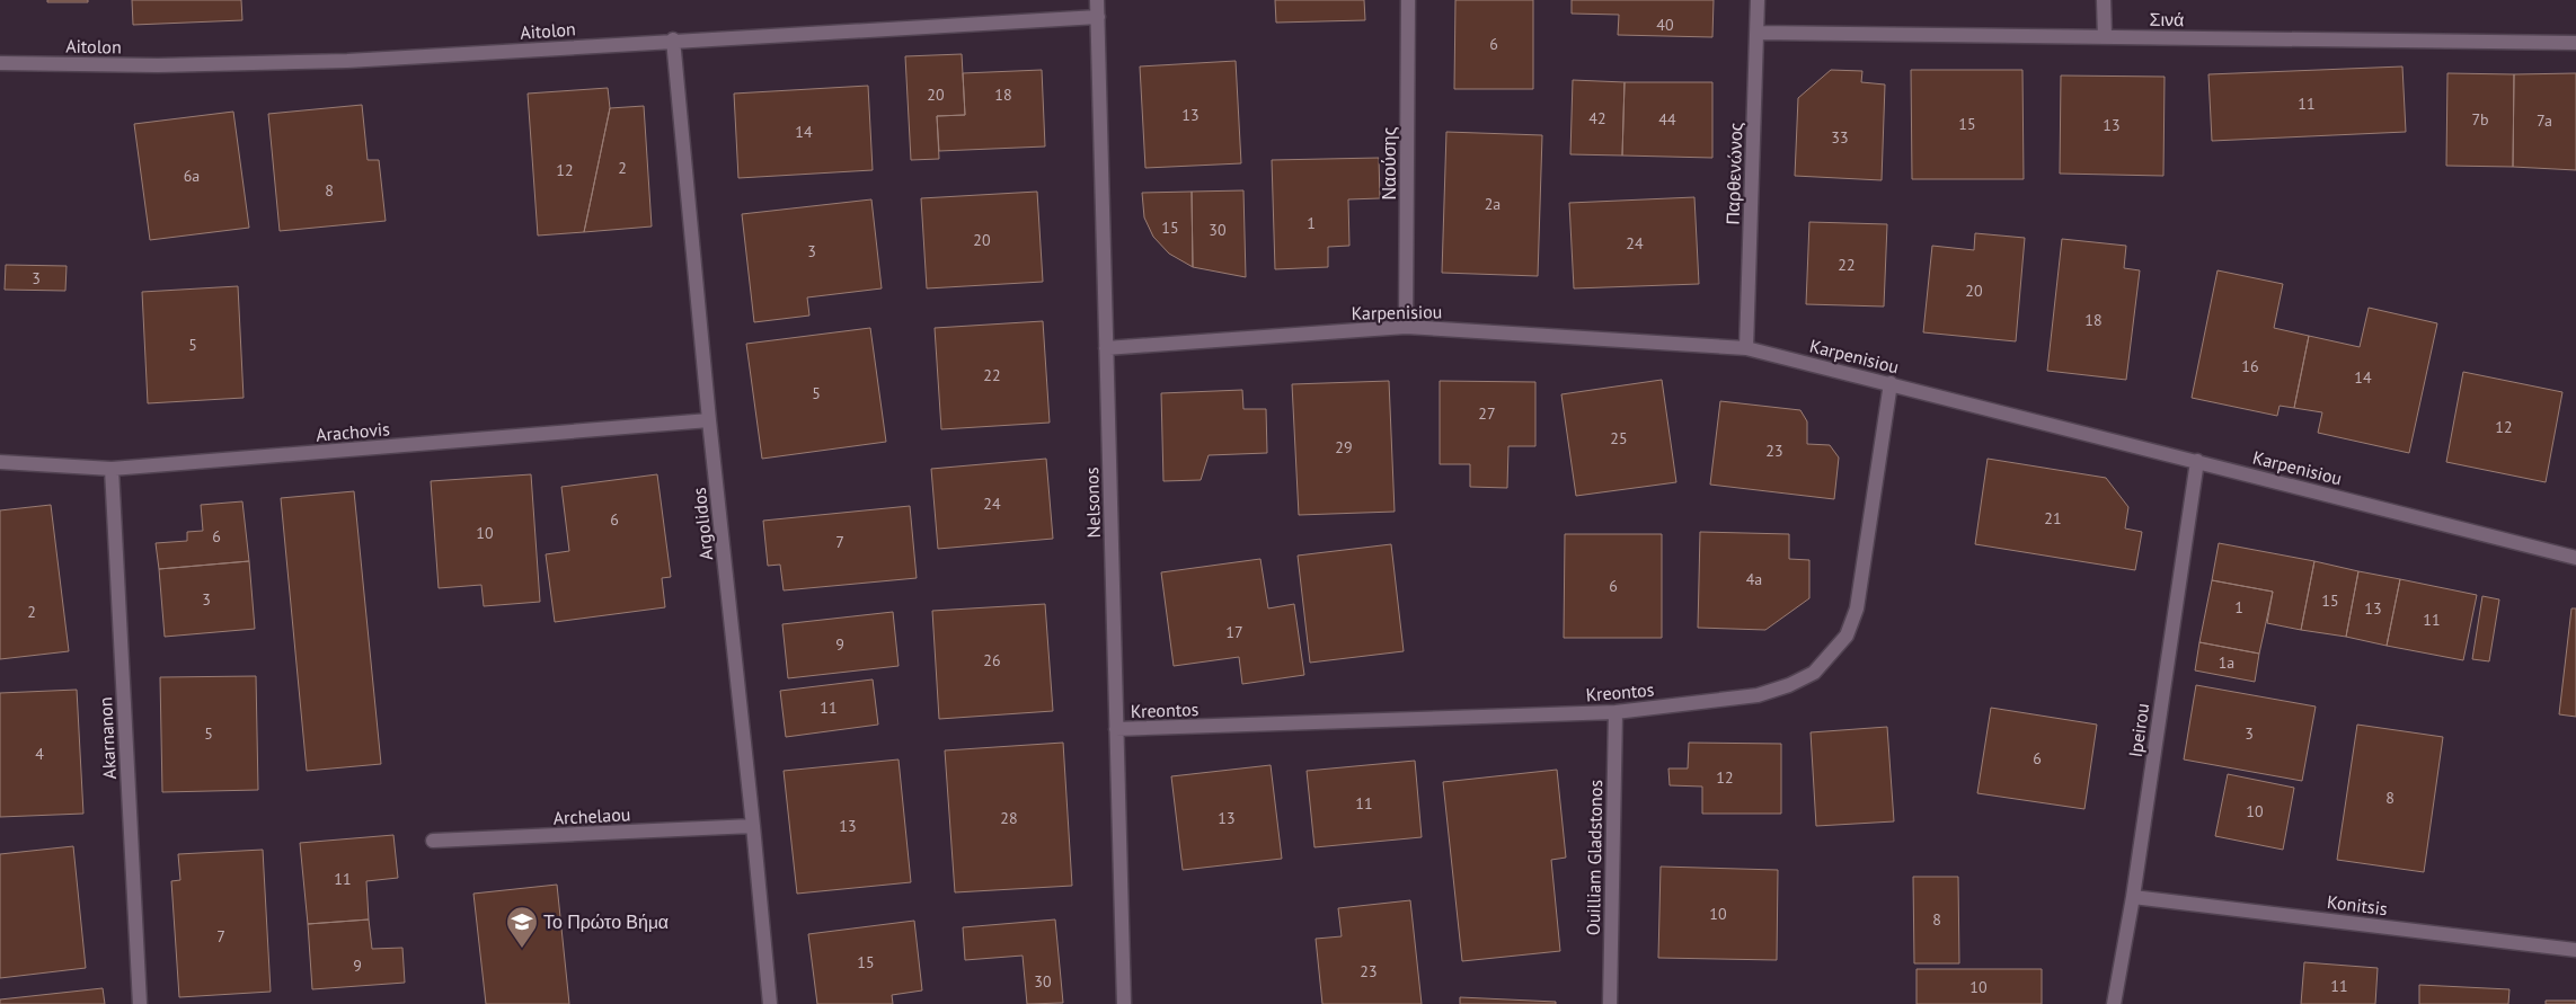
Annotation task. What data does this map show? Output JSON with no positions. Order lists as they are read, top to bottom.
{
  "streets": {
    "street": [
      "Σινά",
      "Aitolon",
      "Ναούσης",
      "Παρθενώνος",
      "Karpenisiou",
      "Arachovis",
      "Nelsonos",
      "Argolidos",
      "Kreontos",
      "Ipeirou",
      "Akarnanon",
      "Archelaou",
      "Ouilliam Gladstonos",
      "Konitsis"
    ]
  },
  "crossings": [
    ["Σινά", "Παρθενώνος"],
    ["Aitolon", "Nelsonos"],
    ["Aitolon", "Argolidos"],
    ["Ναούσης", "Karpenisiou"],
    ["Παρθενώνος", "Karpenisiou"],
    ["Karpenisiou", "Nelsonos"],
    ["Karpenisiou", "Kreontos"],
    ["Karpenisiou", "Ipeirou"],
    ["Arachovis", "Argolidos"],
    ["Arachovis", "Akarnanon"],
    ["Nelsonos", "Kreontos"],
    ["Argolidos", "Archelaou"],
    ["Kreontos", "Ouilliam Gladstonos"],
    ["Ipeirou", "Konitsis"]
  ],
  "places": {
    "school or university": ["Το Πρώτο Βήμα"]
  },
  "house_numbers": [
    "40",
    "6",
    "20",
    "18",
    "11",
    "13",
    "42",
    "44",
    "7b",
    "7a",
    "15",
    "13",
    "14",
    "33",
    "2",
    "12",
    "6a",
    "8",
    "2a",
    "1",
    "15",
    "30",
    "20",
    "24",
    "3",
    "22",
    "3",
    "20",
    "18",
    "5",
    "16",
    "22",
    "14",
    "5",
    "27",
    "12",
    "25",
    "29",
    "23",
    "24",
    "21",
    "6",
    "10",
    "6",
    "7",
    "4a",
    "6",
    "3",
    "15",
    "1",
    "13",
    "2",
    "11",
    "17",
    "9",
    "26",
    "1a",
    "11",
    "5",
    "3",
    "4",
    "6",
    "12",
    "8",
    "11",
    "10",
    "28",
    "13",
    "13",
    "11",
    "10",
    "8",
    "7",
    "15",
    "9",
    "23",
    "30",
    "11",
    "10"
  ]
}
